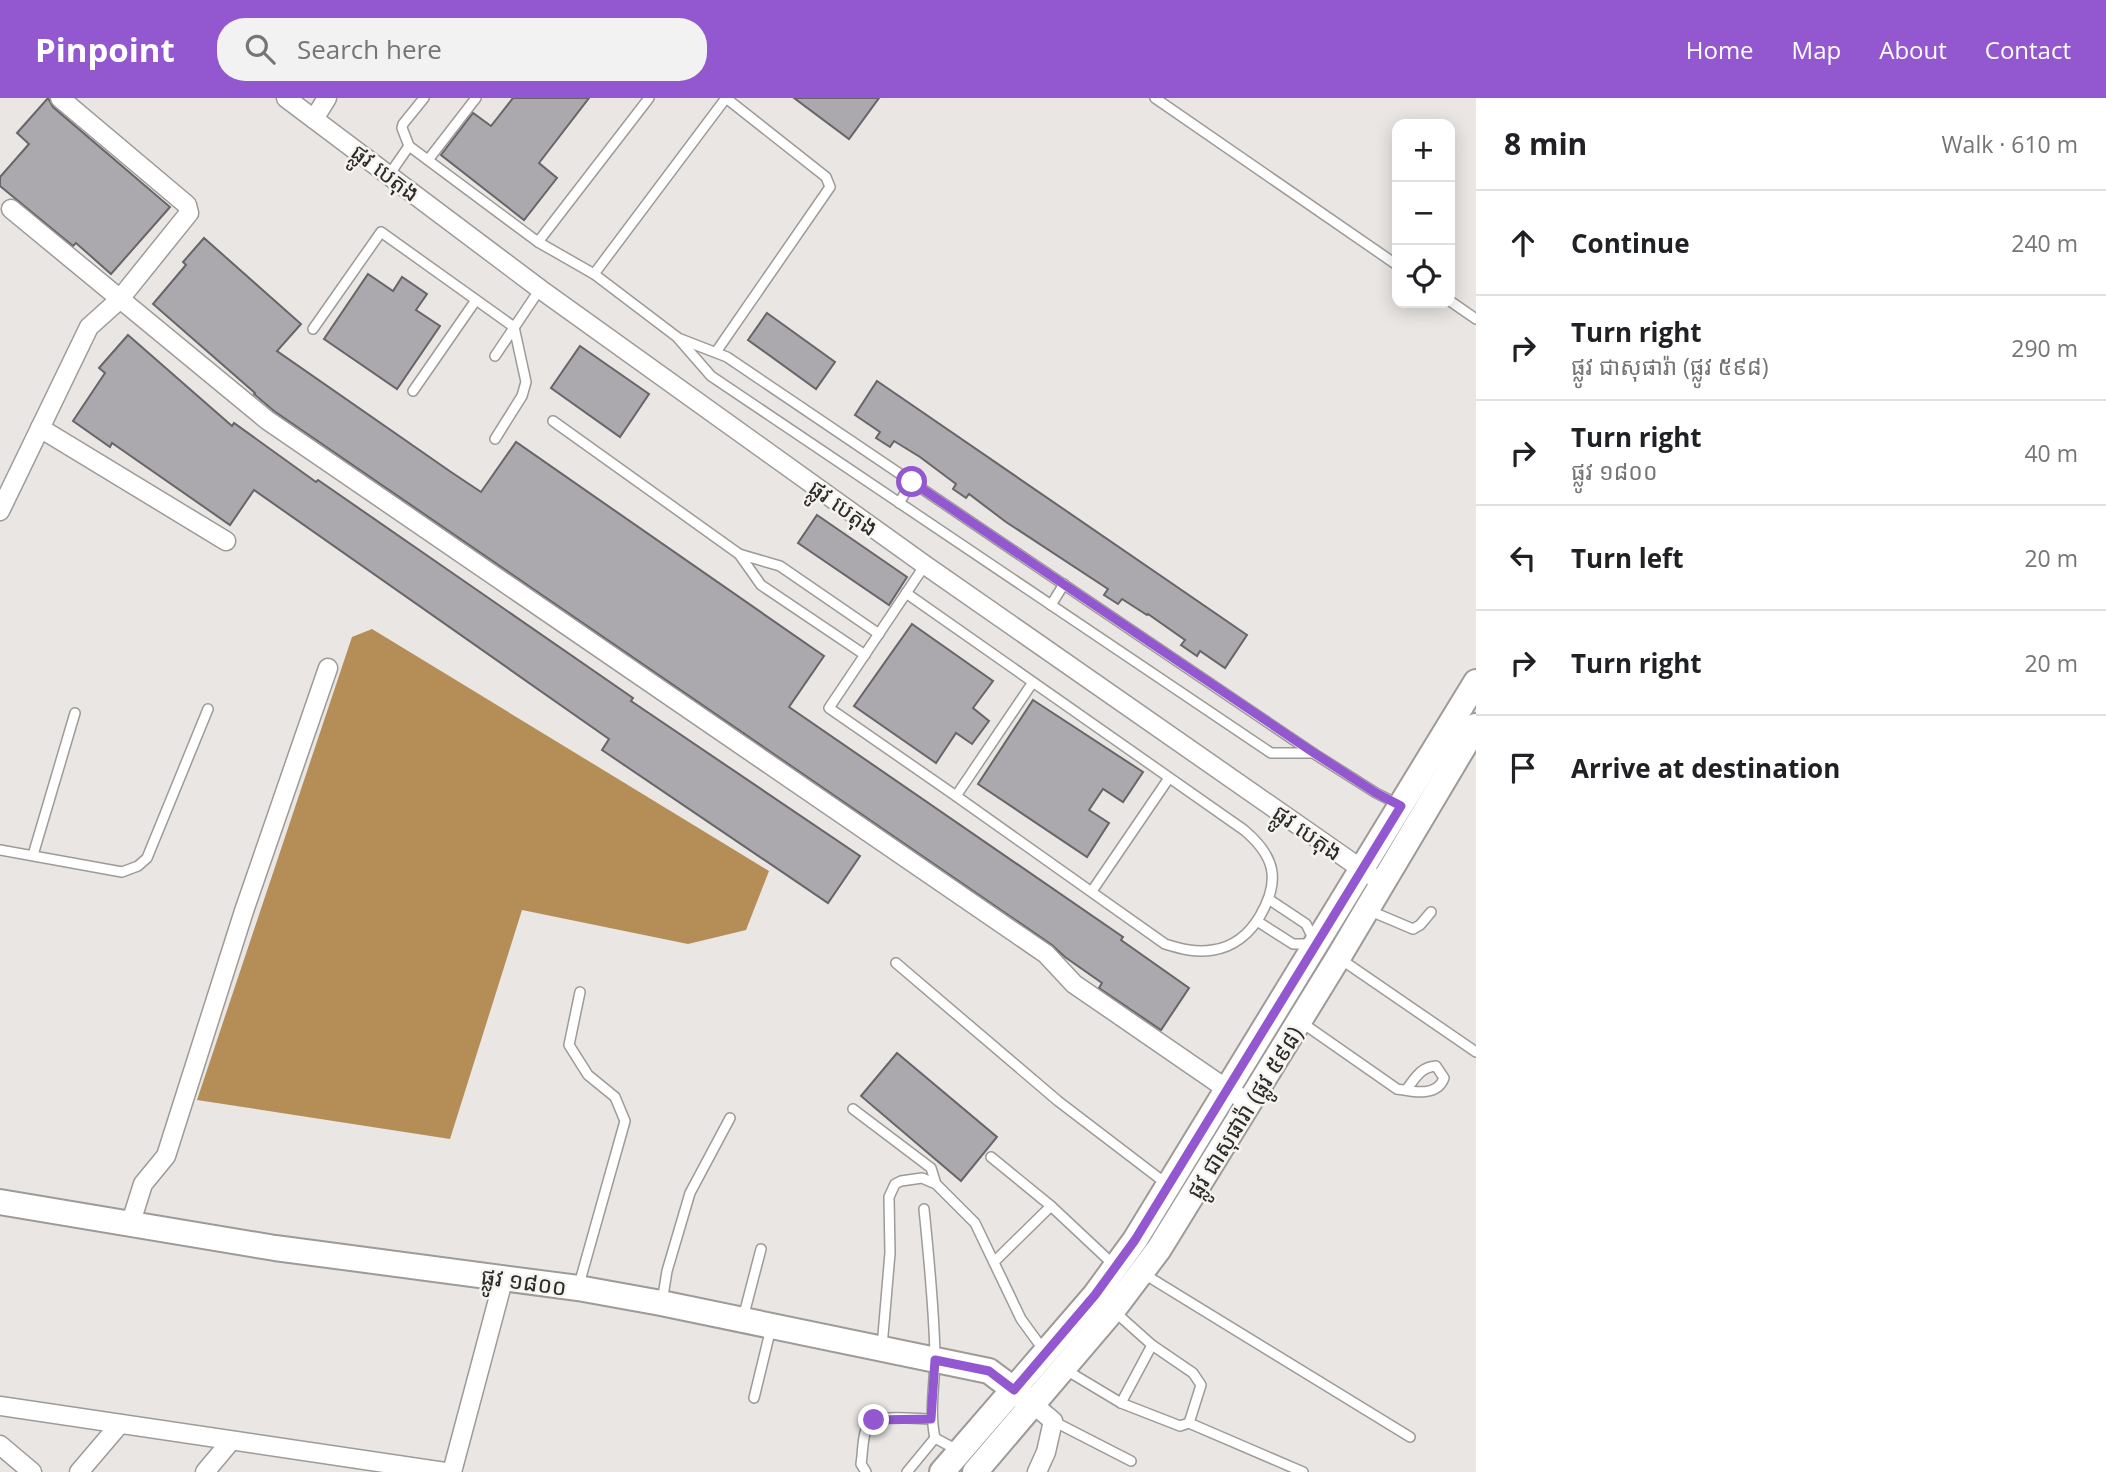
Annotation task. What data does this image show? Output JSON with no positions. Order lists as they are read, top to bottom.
{
  "streets": {
    "main road": ["ផ្លូវ ជាសុផារ៉ា (ផ្លូវ ៥៩៨)", "ផ្លូវ ១៨០០"],
    "street": ["ផ្លូវ បេតុង"]
  },
  "crossings": [
    ["ផ្លូវ បេតុង", "ផ្លូវ ជាសុផារ៉ា (ផ្លូវ ៥៩៨)"],
    ["ផ្លូវ ជាសុផារ៉ា (ផ្លូវ ៥៩៨)", "ផ្លូវ ១៨០០"]
  ],
  "page": {
    "header": "Pinpoint",
    "search": "Search here",
    "nav": [
      "Home",
      "Map",
      "About",
      "Contact"
    ],
    "heading": ["8 min", "Walk · 610 m"],
    "map_buttons": ["+", "−"],
    "list": [
      ["Continue", "240 m"],
      ["Turn right", "ផ្លូវ ជាសុផារ៉ា (ផ្លូវ ៥៩៨)", "290 m"],
      ["Turn right", "ផ្លូវ ១៨០០", "40 m"],
      ["Turn left", "20 m"],
      ["Turn right", "20 m"],
      "Arrive at destination"
    ]
  }
}
